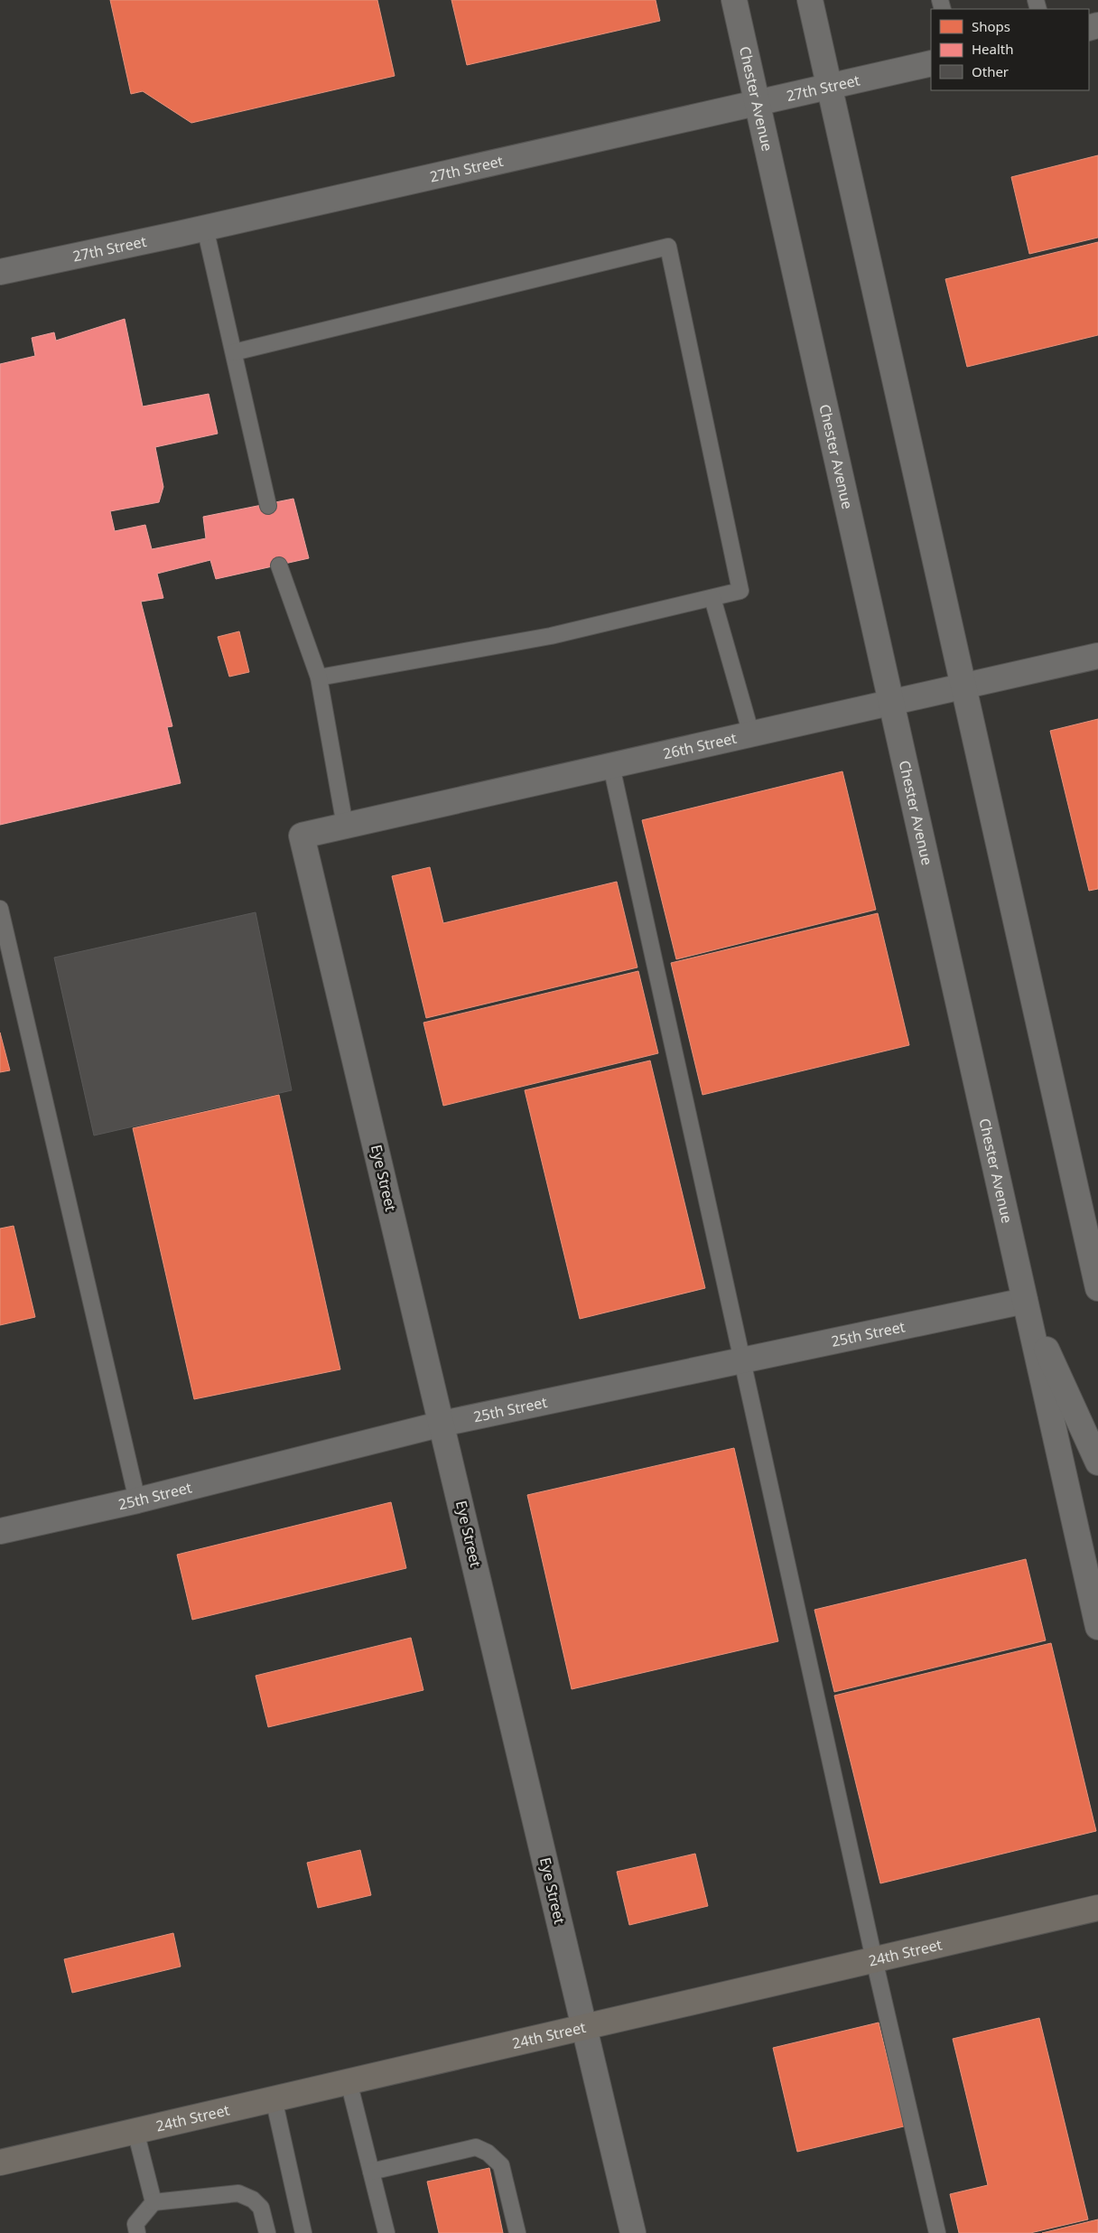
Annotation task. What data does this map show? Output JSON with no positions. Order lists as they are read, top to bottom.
{
  "streets": {
    "main road": ["24th Street"],
    "street": [
      "27th Street",
      "Chester Avenue",
      "26th Street",
      "Eye Street",
      "25th Street"
    ]
  },
  "crossings": [
    ["27th Street", "Chester Avenue"],
    ["Chester Avenue", "26th Street"],
    ["Chester Avenue", "25th Street"],
    ["26th Street", "Eye Street"],
    ["Eye Street", "25th Street"],
    ["Eye Street", "24th Street"]
  ],
  "legend": ["Shops", "Health", "Other"]
}
